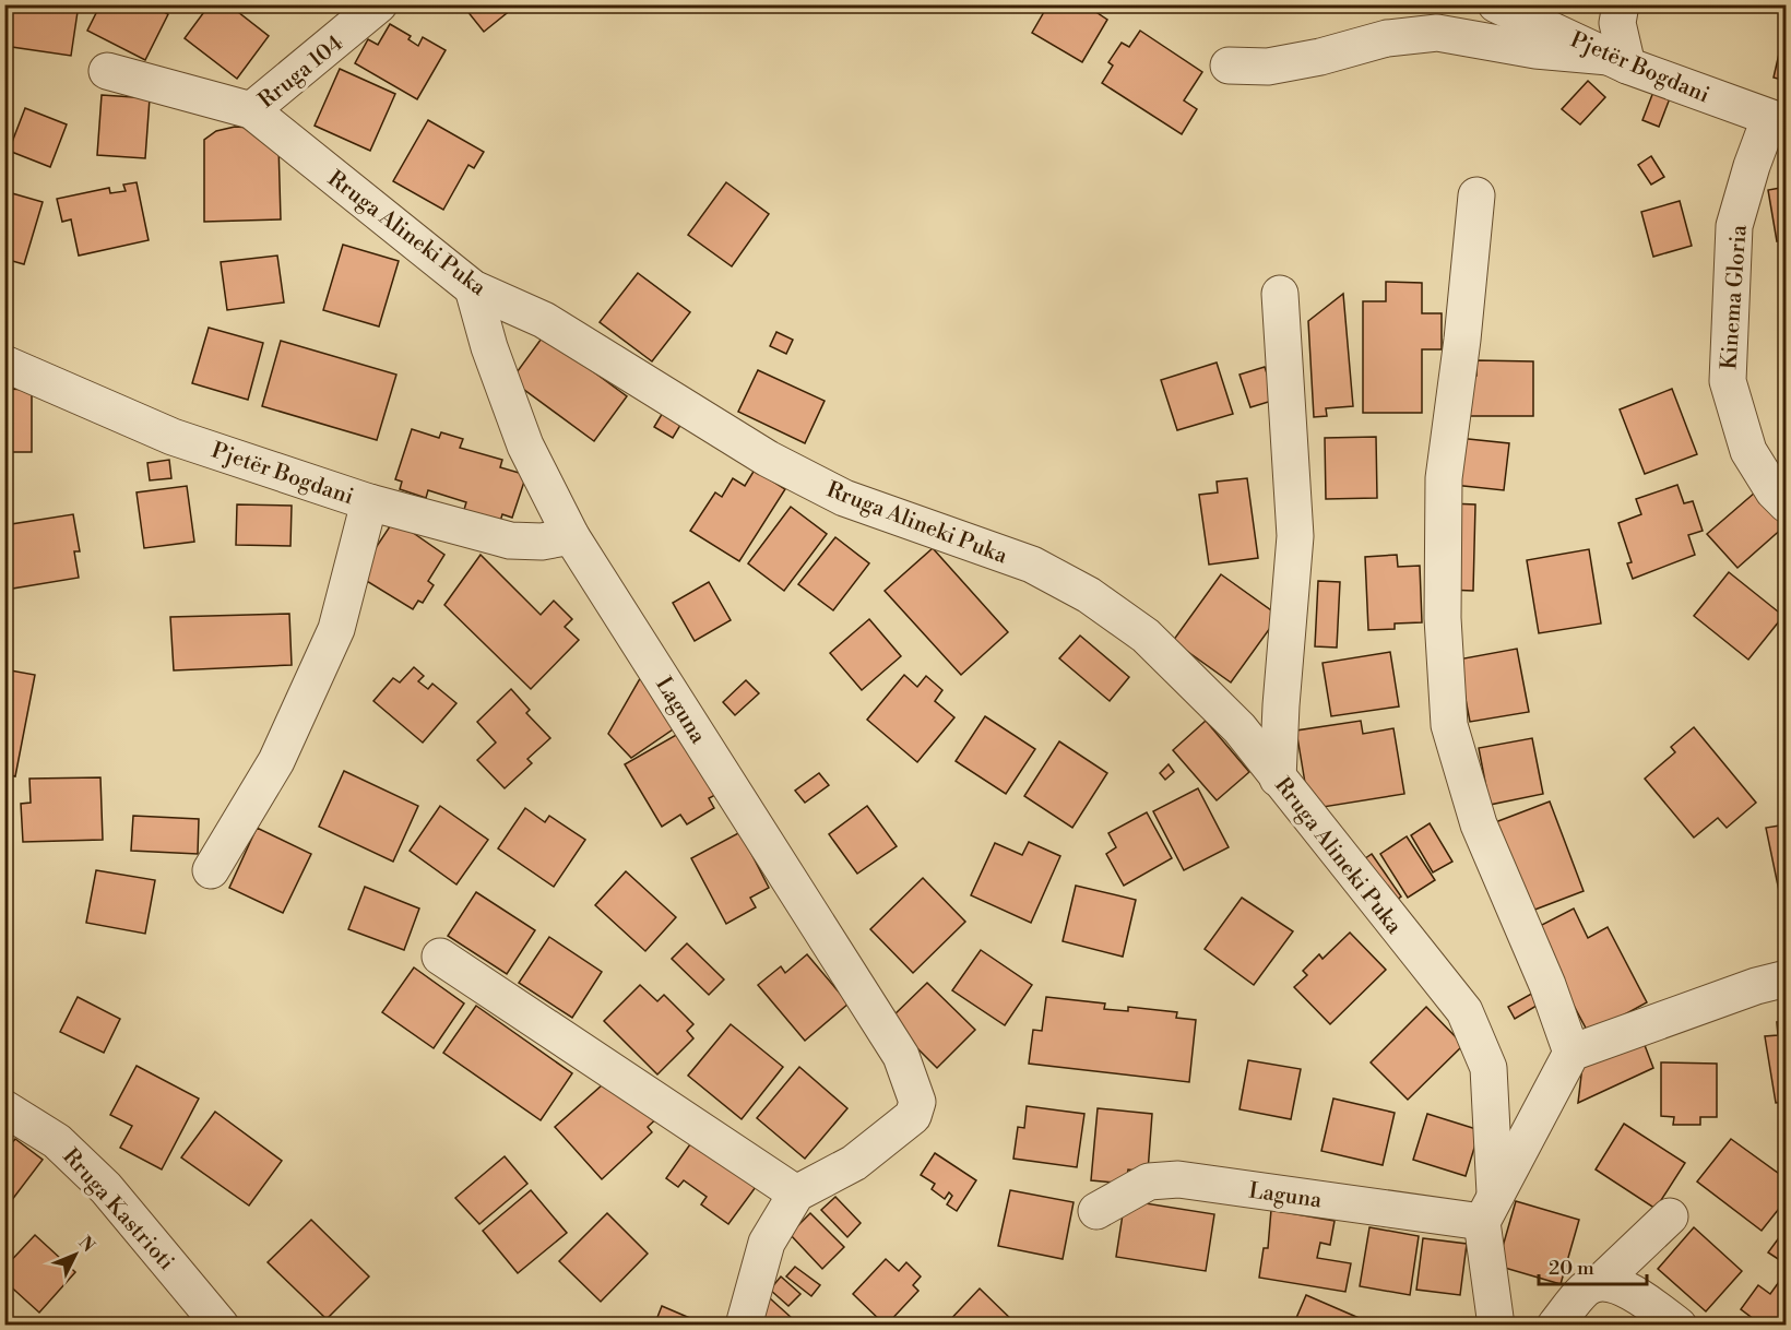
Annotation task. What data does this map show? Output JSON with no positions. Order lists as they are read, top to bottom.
{
  "streets": {
    "street": [
      "Pjetër Bogdani",
      "Rruga 104",
      "Rruga Alineki Puka",
      "Kinema Gloria",
      "Laguna",
      "Rruga Kastrioti"
    ]
  },
  "crossings": [
    ["Pjetër Bogdani", "Kinema Gloria"],
    ["Pjetër Bogdani", "Laguna"],
    ["Rruga 104", "Rruga Alineki Puka"],
    ["Rruga Alineki Puka", "Laguna"]
  ],
  "scale_bar": "20 m",
  "north": "top right"
}
